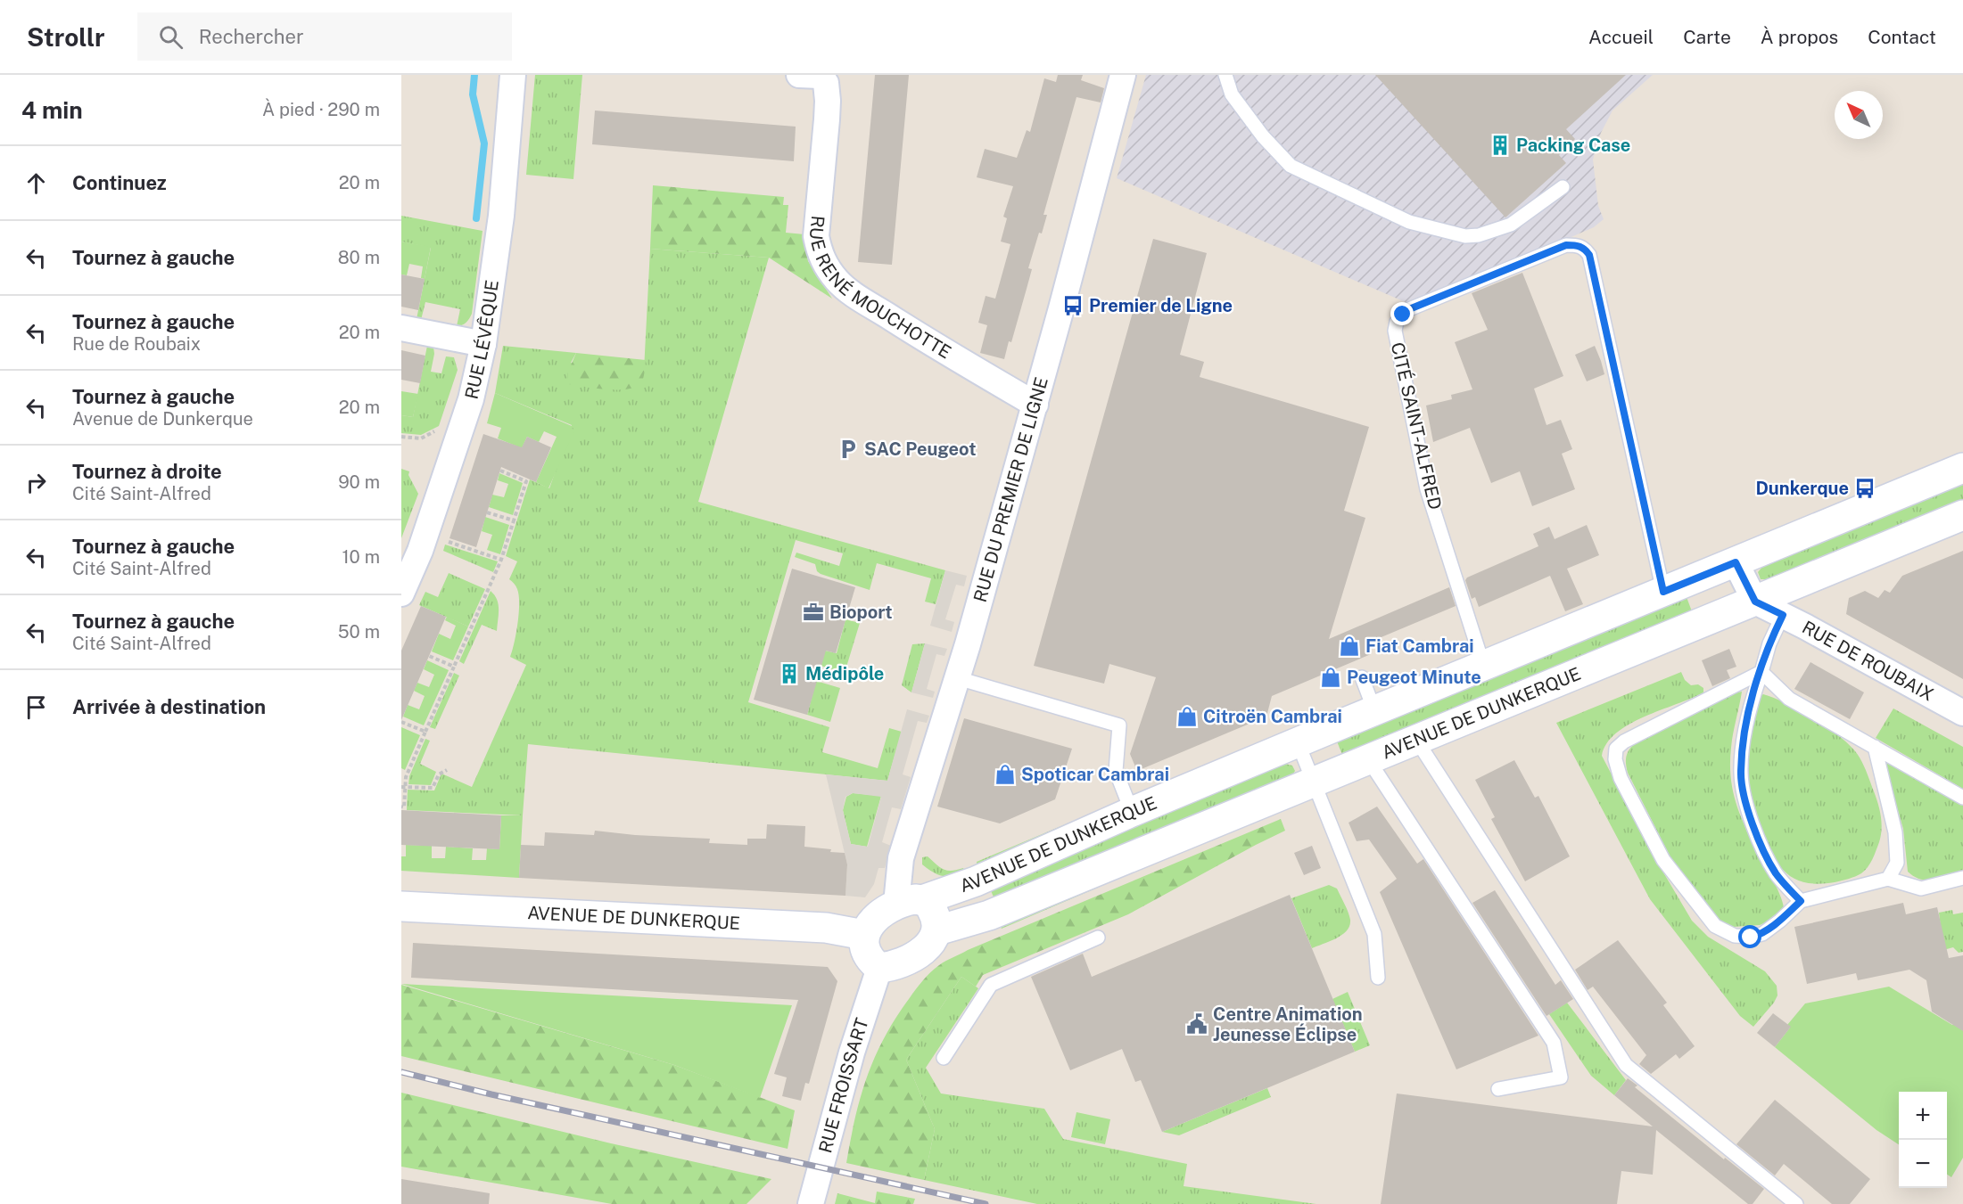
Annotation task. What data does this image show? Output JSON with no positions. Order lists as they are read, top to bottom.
{
  "streets": {
    "main road": ["AVENUE DE DUNKERQUE"],
    "street": [
      "RUE RENÉ MOUCHOTTE",
      "RUE LÉVÊQUE",
      "RUE DU PREMIER DE LIGNE",
      "RUE DE ROUBAIX",
      "RUE FROISSART"
    ],
    "lane": ["CITÉ SAINT-ALFRED"]
  },
  "crossings": [
    ["RUE RENÉ MOUCHOTTE", "RUE DU PREMIER DE LIGNE"],
    ["CITÉ SAINT-ALFRED", "AVENUE DE DUNKERQUE"],
    ["RUE DU PREMIER DE LIGNE", "AVENUE DE DUNKERQUE"],
    ["RUE DU PREMIER DE LIGNE", "RUE FROISSART"],
    ["RUE DE ROUBAIX", "AVENUE DE DUNKERQUE"],
    ["AVENUE DE DUNKERQUE", "RUE FROISSART"]
  ],
  "places": {
    "building": ["Packing Case", "Médipôle"],
    "bus stop": ["Premier de Ligne", "Dunkerque"],
    "parking": ["SAC Peugeot"],
    "office": ["Bioport"],
    "shop": [
      "Fiat Cambrai",
      "Peugeot Minute",
      "Citroën Cambrai",
      "Spoticar Cambrai"
    ],
    "public building": ["Centre Animation Jeunesse Éclipse"]
  },
  "north": "top left",
  "page": {
    "header": "Strollr",
    "search": "Rechercher",
    "nav": [
      "Accueil",
      "Carte",
      "À propos",
      "Contact"
    ],
    "heading": ["4 min", "À pied · 290 m"],
    "list": [
      ["Continuez", "20 m"],
      ["Tournez à gauche", "80 m"],
      ["Tournez à gauche", "Rue de Roubaix", "20 m"],
      ["Tournez à gauche", "Avenue de Dunkerque", "20 m"],
      ["Tournez à droite", "Cité Saint-Alfred", "90 m"],
      ["Tournez à gauche", "Cité Saint-Alfred", "10 m"],
      ["Tournez à gauche", "Cité Saint-Alfred", "50 m"],
      "Arrivée à destination"
    ],
    "map_buttons": ["+", "−"]
  }
}
